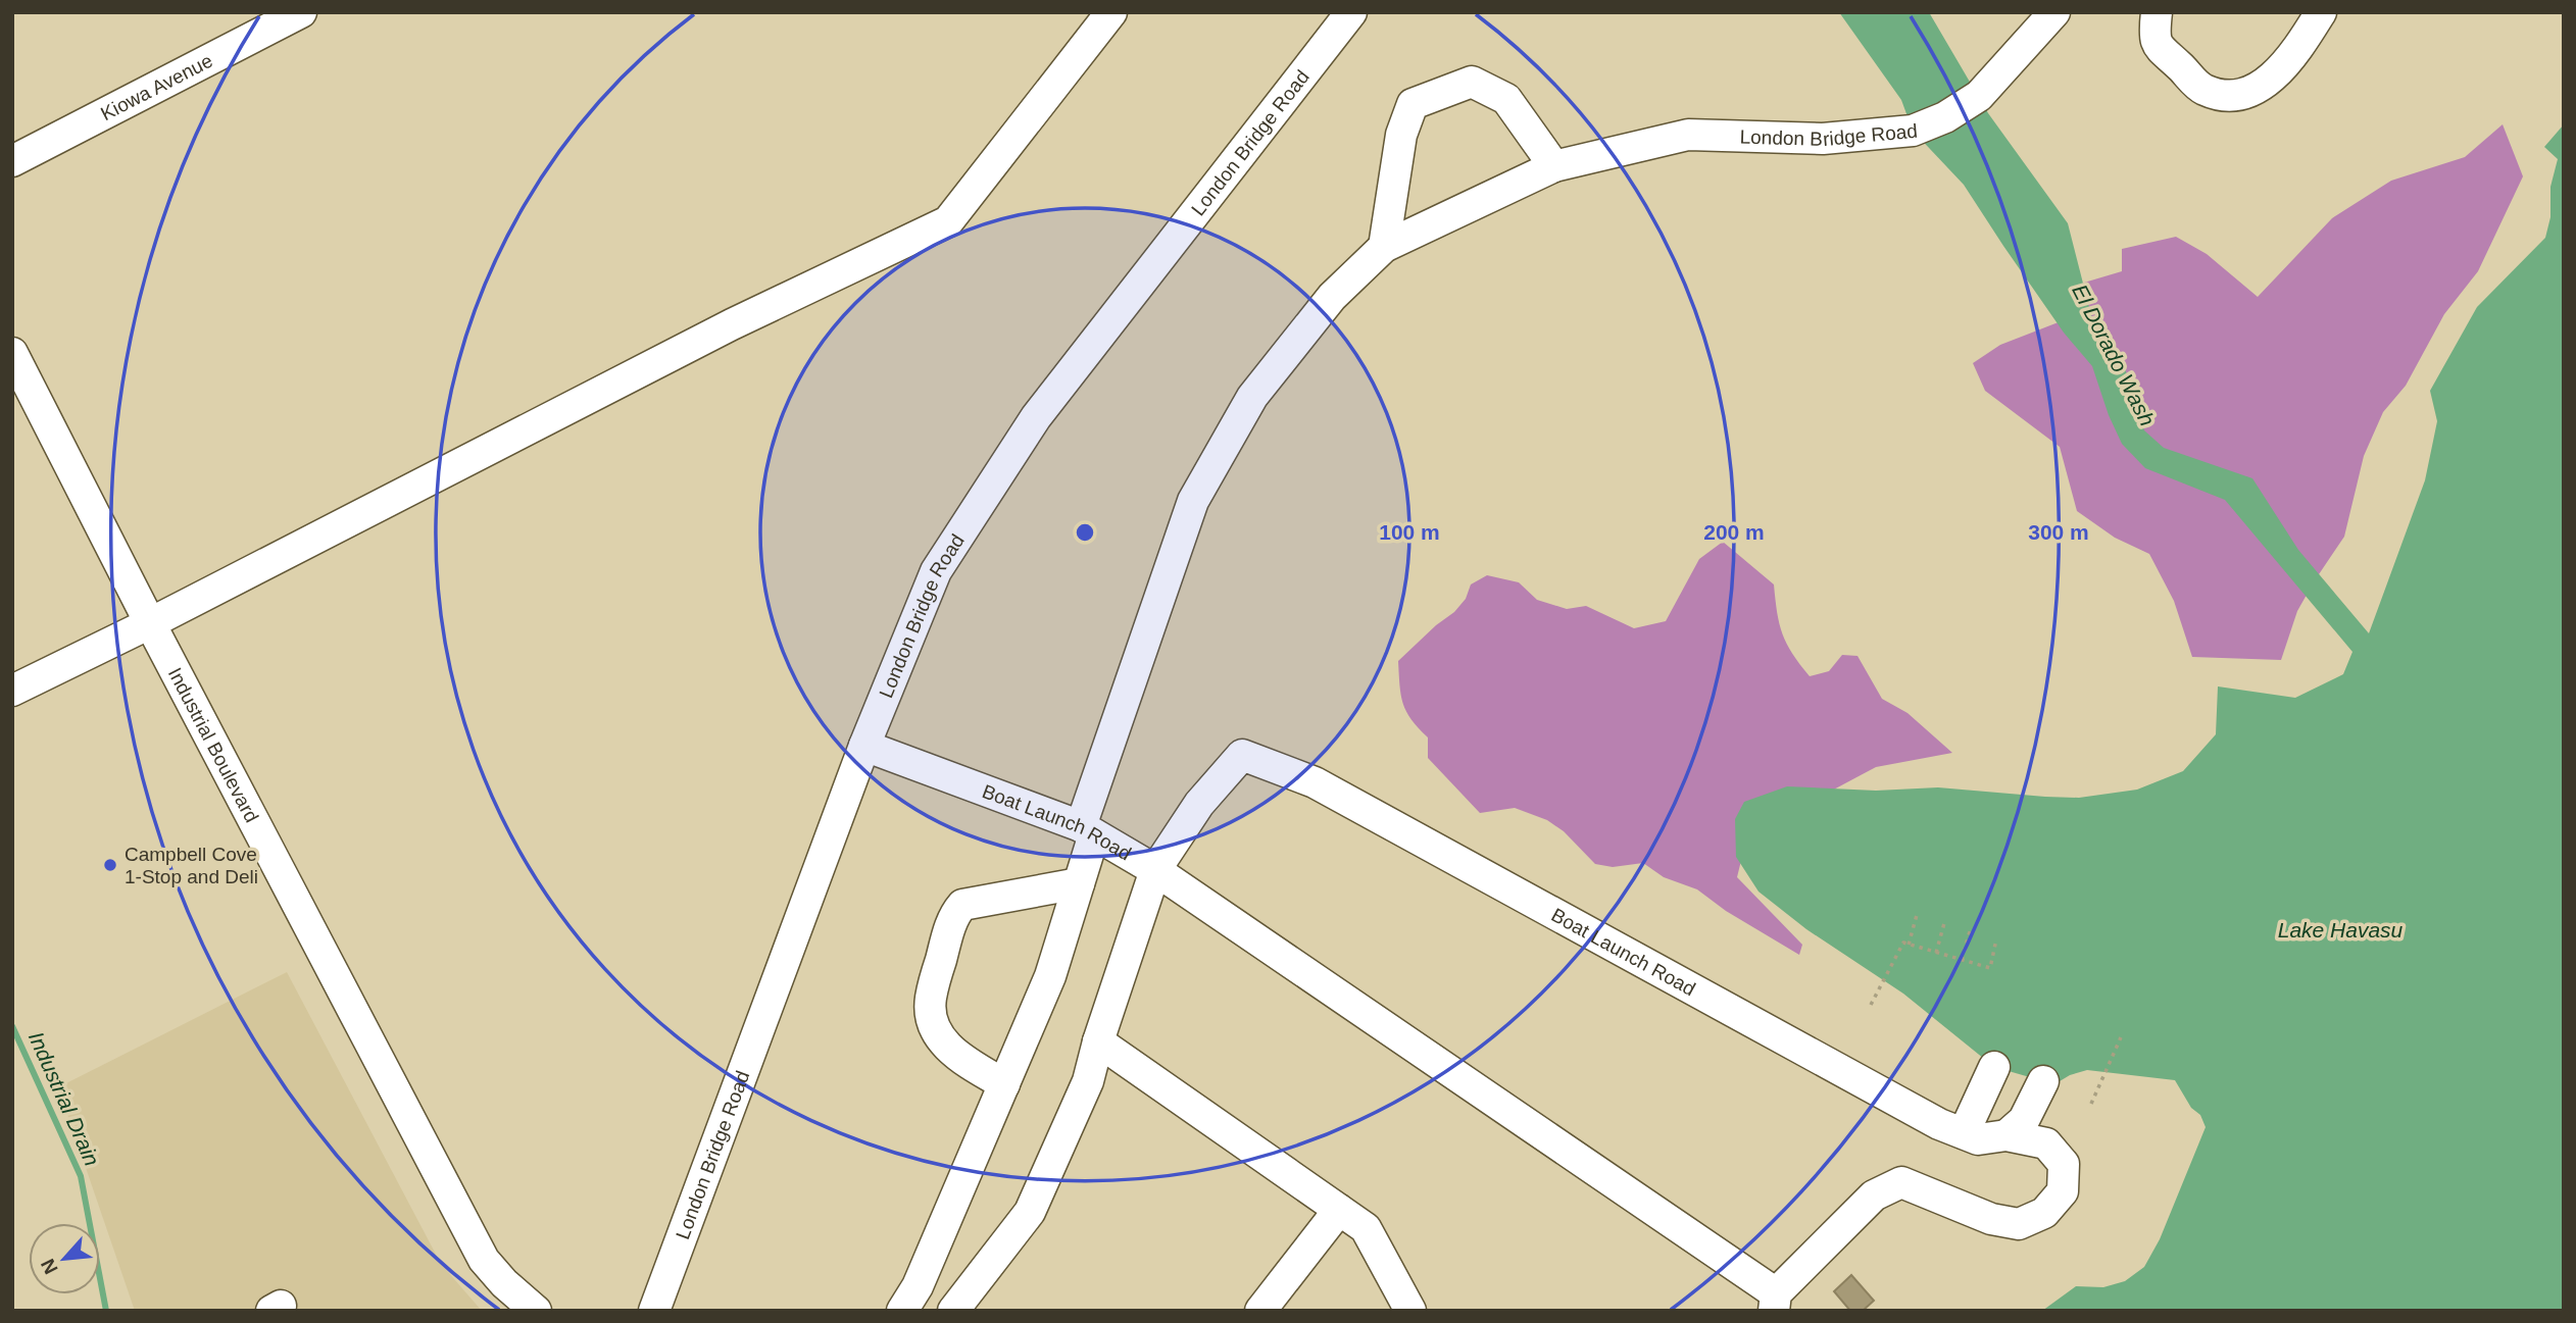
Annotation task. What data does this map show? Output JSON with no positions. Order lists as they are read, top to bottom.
{
  "streets": {
    "street": [
      "Kiowa Avenue",
      "London Bridge Road",
      "Industrial Boulevard",
      "Boat Launch Road"
    ]
  },
  "crossings": [
    ["London Bridge Road", "Boat Launch Road"]
  ],
  "water": ["El Dorado Wash", "Lake Havasu", "Industrial Drain"],
  "places": ["Campbell Cove 1-Stop and Deli"],
  "north": "bottom left",
  "rings": ["100 m", "200 m", "300 m"]
}
